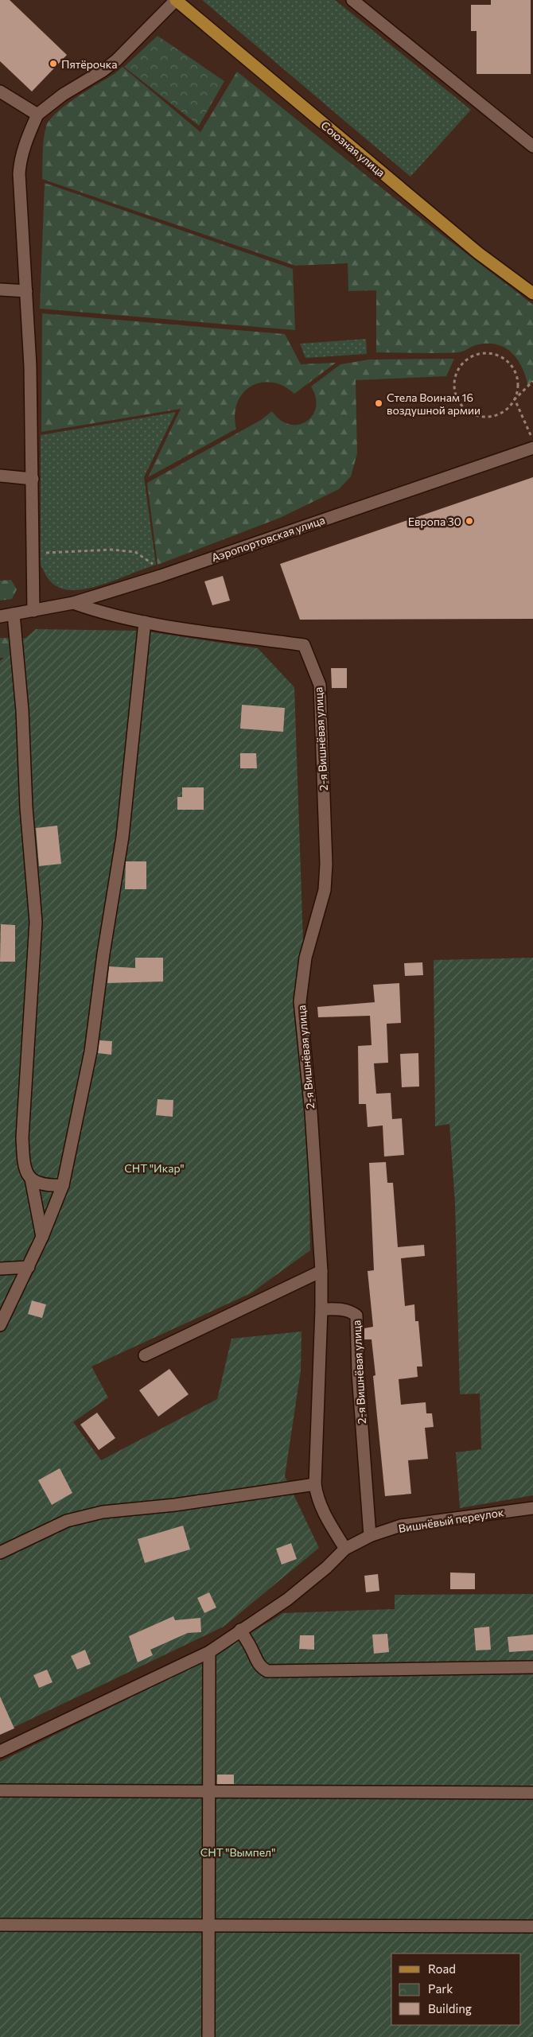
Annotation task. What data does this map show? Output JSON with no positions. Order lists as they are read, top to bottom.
{
  "streets": {
    "main road": ["Союзная улица"],
    "street": ["Аэропортовская улица", "2-я Вишнёвая улица", "Вишнёвый переулок"]
  },
  "crossings": [
    ["Аэропортовская улица", "2-я Вишнёвая улица"],
    ["2-я Вишнёвая улица", "Вишнёвый переулок"]
  ],
  "parks": ["СНТ \"Икар\"", "СНТ \"Вымпел\""],
  "places": ["Пятёрочка", "Стела Воинам 16 воздушной армии", "Европа 30"],
  "legend": ["Road", "Park", "Building"]
}
